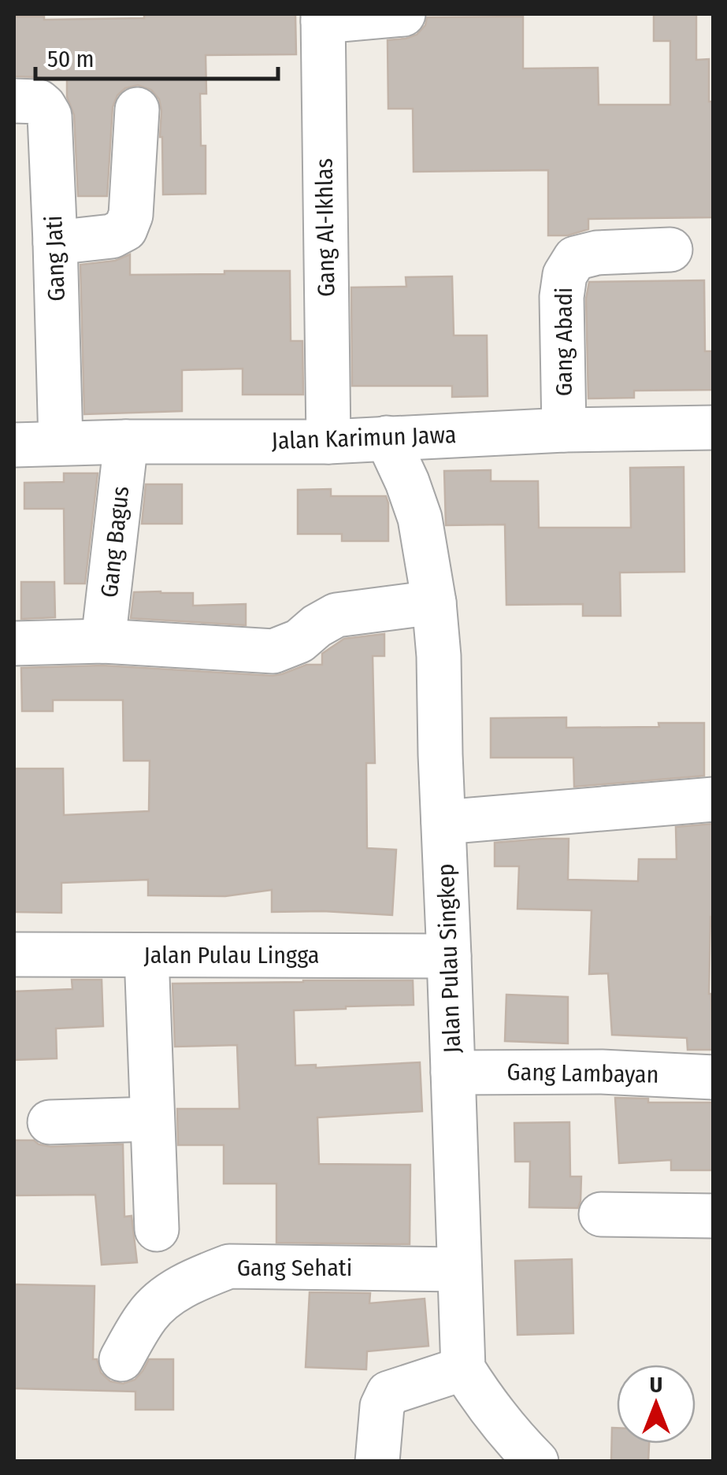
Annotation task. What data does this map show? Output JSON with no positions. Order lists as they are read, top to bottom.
{
  "streets": {
    "street": [
      "Gang Al-Ikhlas",
      "Gang Jati",
      "Gang Abadi",
      "Jalan Karimun Jawa",
      "Gang Bagus",
      "Jalan Pulau Lingga",
      "Jalan Pulau Singkep",
      "Gang Lambayan",
      "Gang Sehati"
    ]
  },
  "crossings": [
    ["Gang Al-Ikhlas", "Jalan Karimun Jawa"],
    ["Gang Jati", "Jalan Karimun Jawa"],
    ["Gang Abadi", "Jalan Karimun Jawa"],
    ["Jalan Karimun Jawa", "Gang Bagus"],
    ["Jalan Karimun Jawa", "Jalan Pulau Singkep"],
    ["Jalan Pulau Lingga", "Jalan Pulau Singkep"],
    ["Jalan Pulau Singkep", "Gang Lambayan"],
    ["Jalan Pulau Singkep", "Gang Sehati"]
  ],
  "scale_bar": "50 m",
  "north": "top"
}
